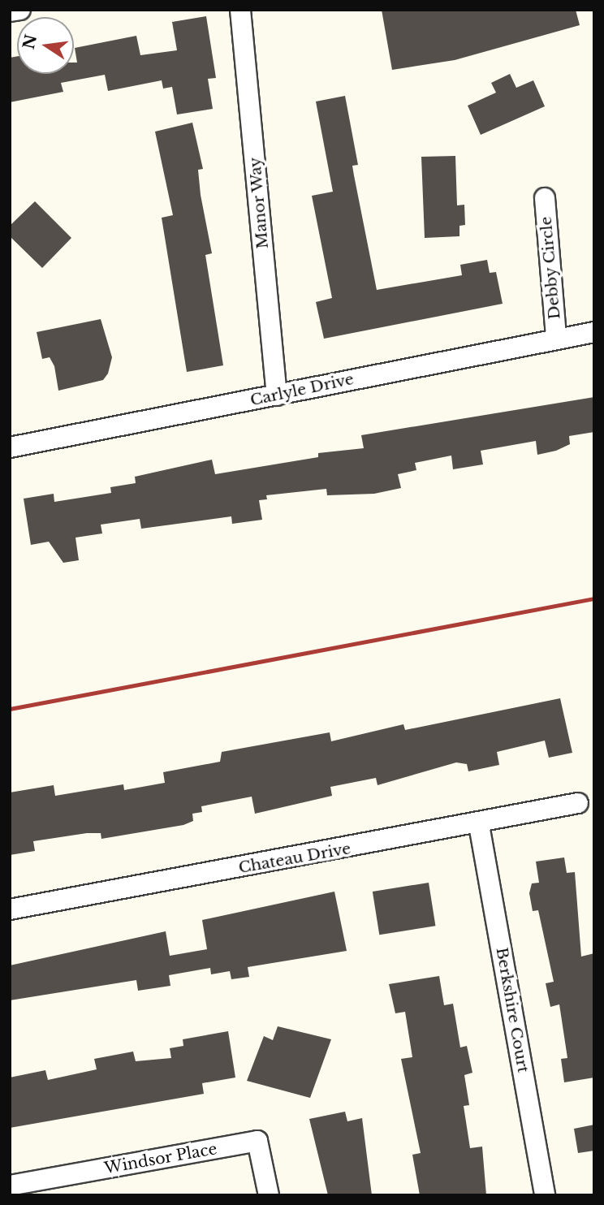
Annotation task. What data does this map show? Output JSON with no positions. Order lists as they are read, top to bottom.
{
  "streets": {
    "street": [
      "Manor Way",
      "Debby Circle",
      "Carlyle Drive",
      "Chateau Drive",
      "Berkshire Court",
      "Windsor Place"
    ]
  },
  "crossings": [
    ["Manor Way", "Carlyle Drive"],
    ["Debby Circle", "Carlyle Drive"],
    ["Chateau Drive", "Berkshire Court"]
  ],
  "north": "left"
}
